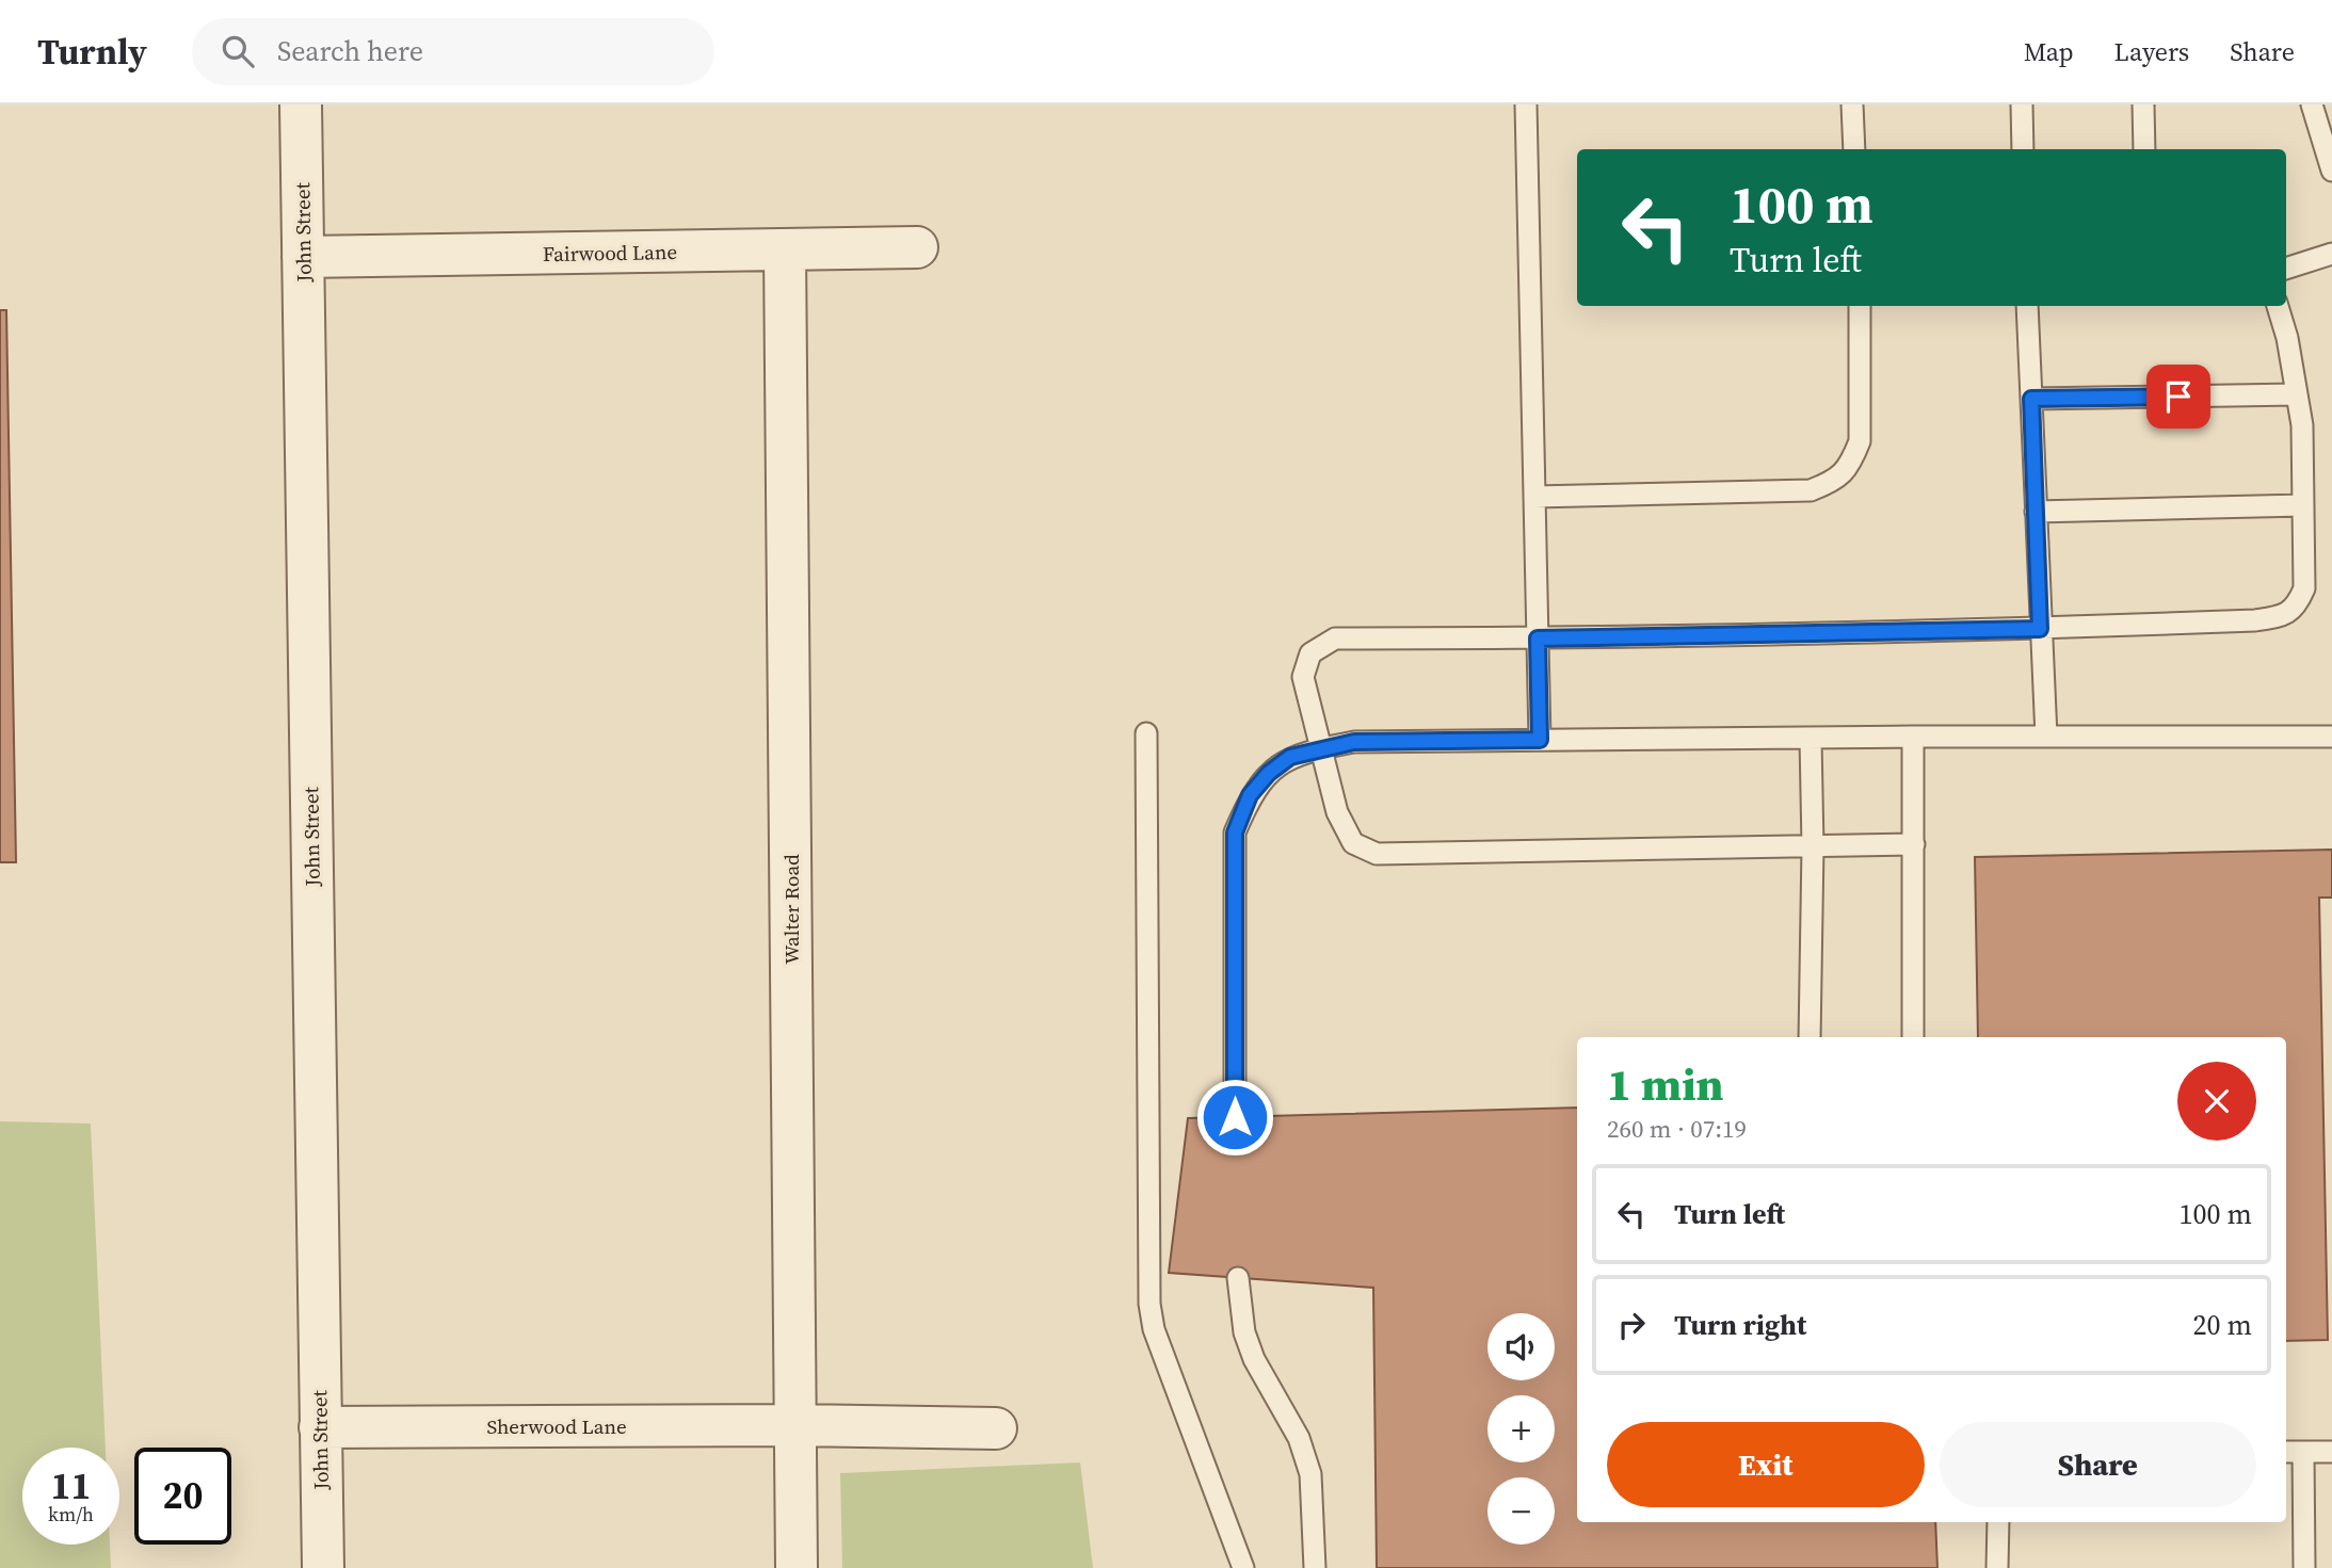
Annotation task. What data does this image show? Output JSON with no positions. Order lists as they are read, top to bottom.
{
  "streets": {
    "street": [
      "John Street",
      "Fairwood Lane",
      "Walter Road",
      "Sherwood Lane"
    ]
  },
  "crossings": [
    ["John Street", "Fairwood Lane"],
    ["John Street", "Sherwood Lane"],
    ["Fairwood Lane", "Walter Road"],
    ["Walter Road", "Sherwood Lane"]
  ],
  "page": {
    "header": "Turnly",
    "search": "Search here",
    "nav": ["Map", "Layers", "Share"],
    "turn": ["100 m", "Turn left"],
    "heading": ["1 min", "260 m · 07:19"],
    "list": [
      {
        "name": "Turn left",
        "value": "100 m"
      },
      {
        "name": "Turn right",
        "value": "20 m"
      }
    ],
    "map_buttons": ["+", "−"],
    "buttons": ["Exit", "Share"],
    "speed": "11 km/h",
    "limit": "20"
  }
}
